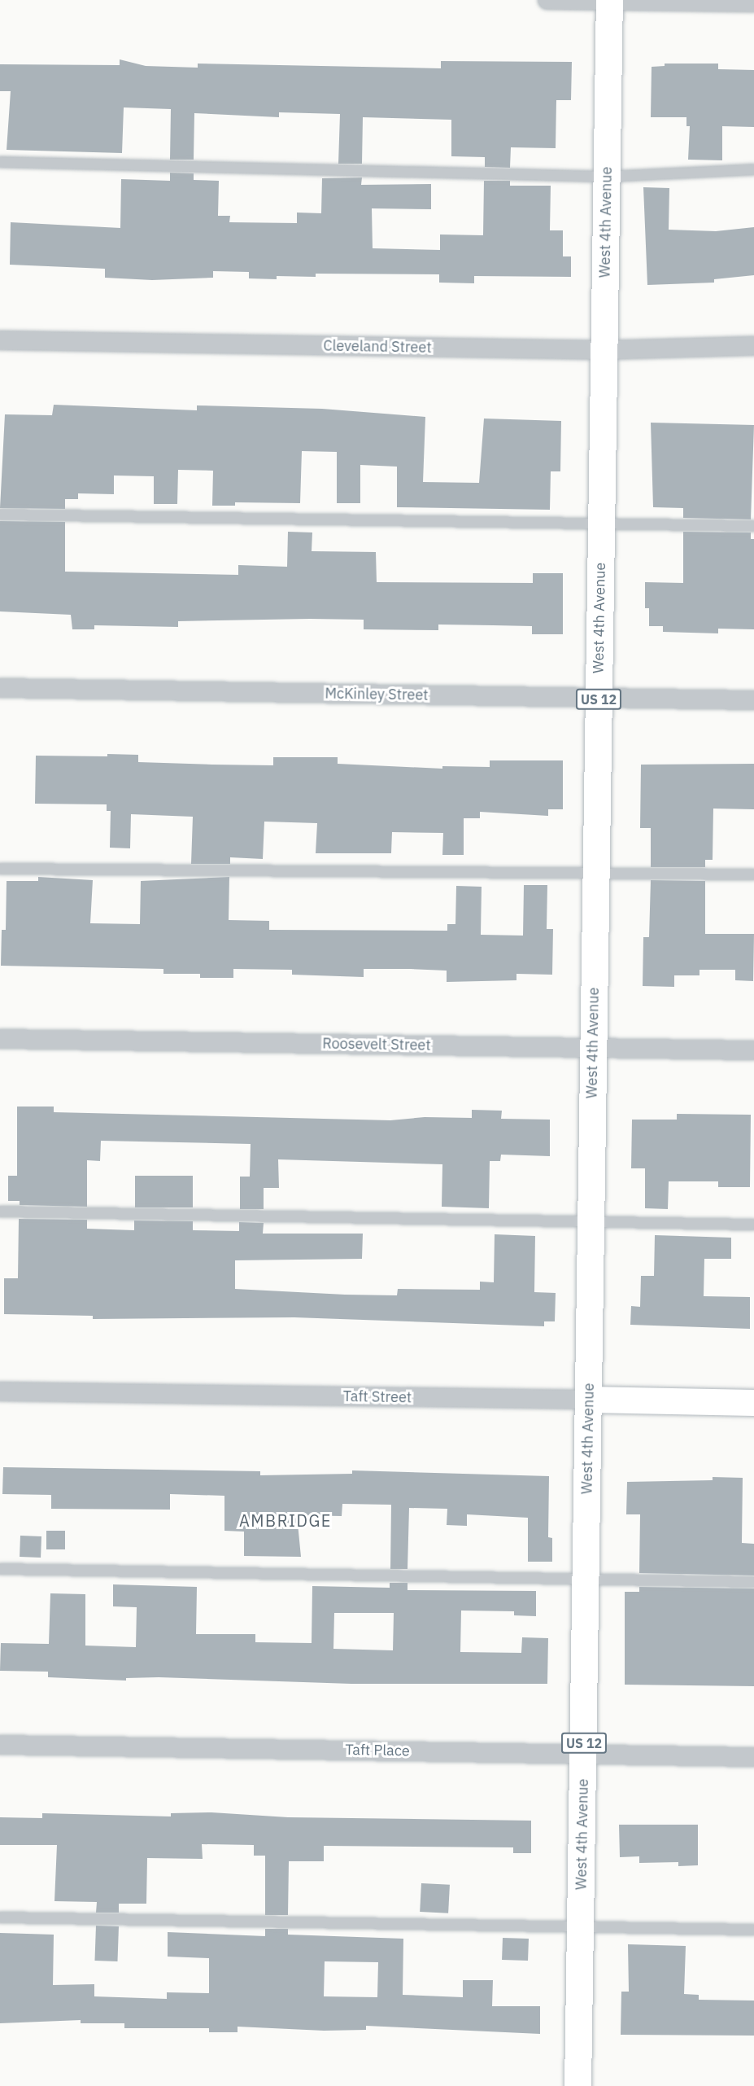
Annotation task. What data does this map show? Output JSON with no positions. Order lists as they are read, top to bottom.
{
  "streets": {
    "main road": ["West 4th Avenue", "US 12"],
    "street": [
      "Cleveland Street",
      "McKinley Street",
      "Roosevelt Street",
      "Taft Street",
      "Taft Place"
    ]
  },
  "crossings": [
    ["West 4th Avenue", "Cleveland Street"],
    ["West 4th Avenue", "McKinley Street"],
    ["West 4th Avenue", "Roosevelt Street"],
    ["West 4th Avenue", "Taft Street"],
    ["West 4th Avenue", "Taft Place"]
  ],
  "districts": ["AMBRIDGE"]
}
